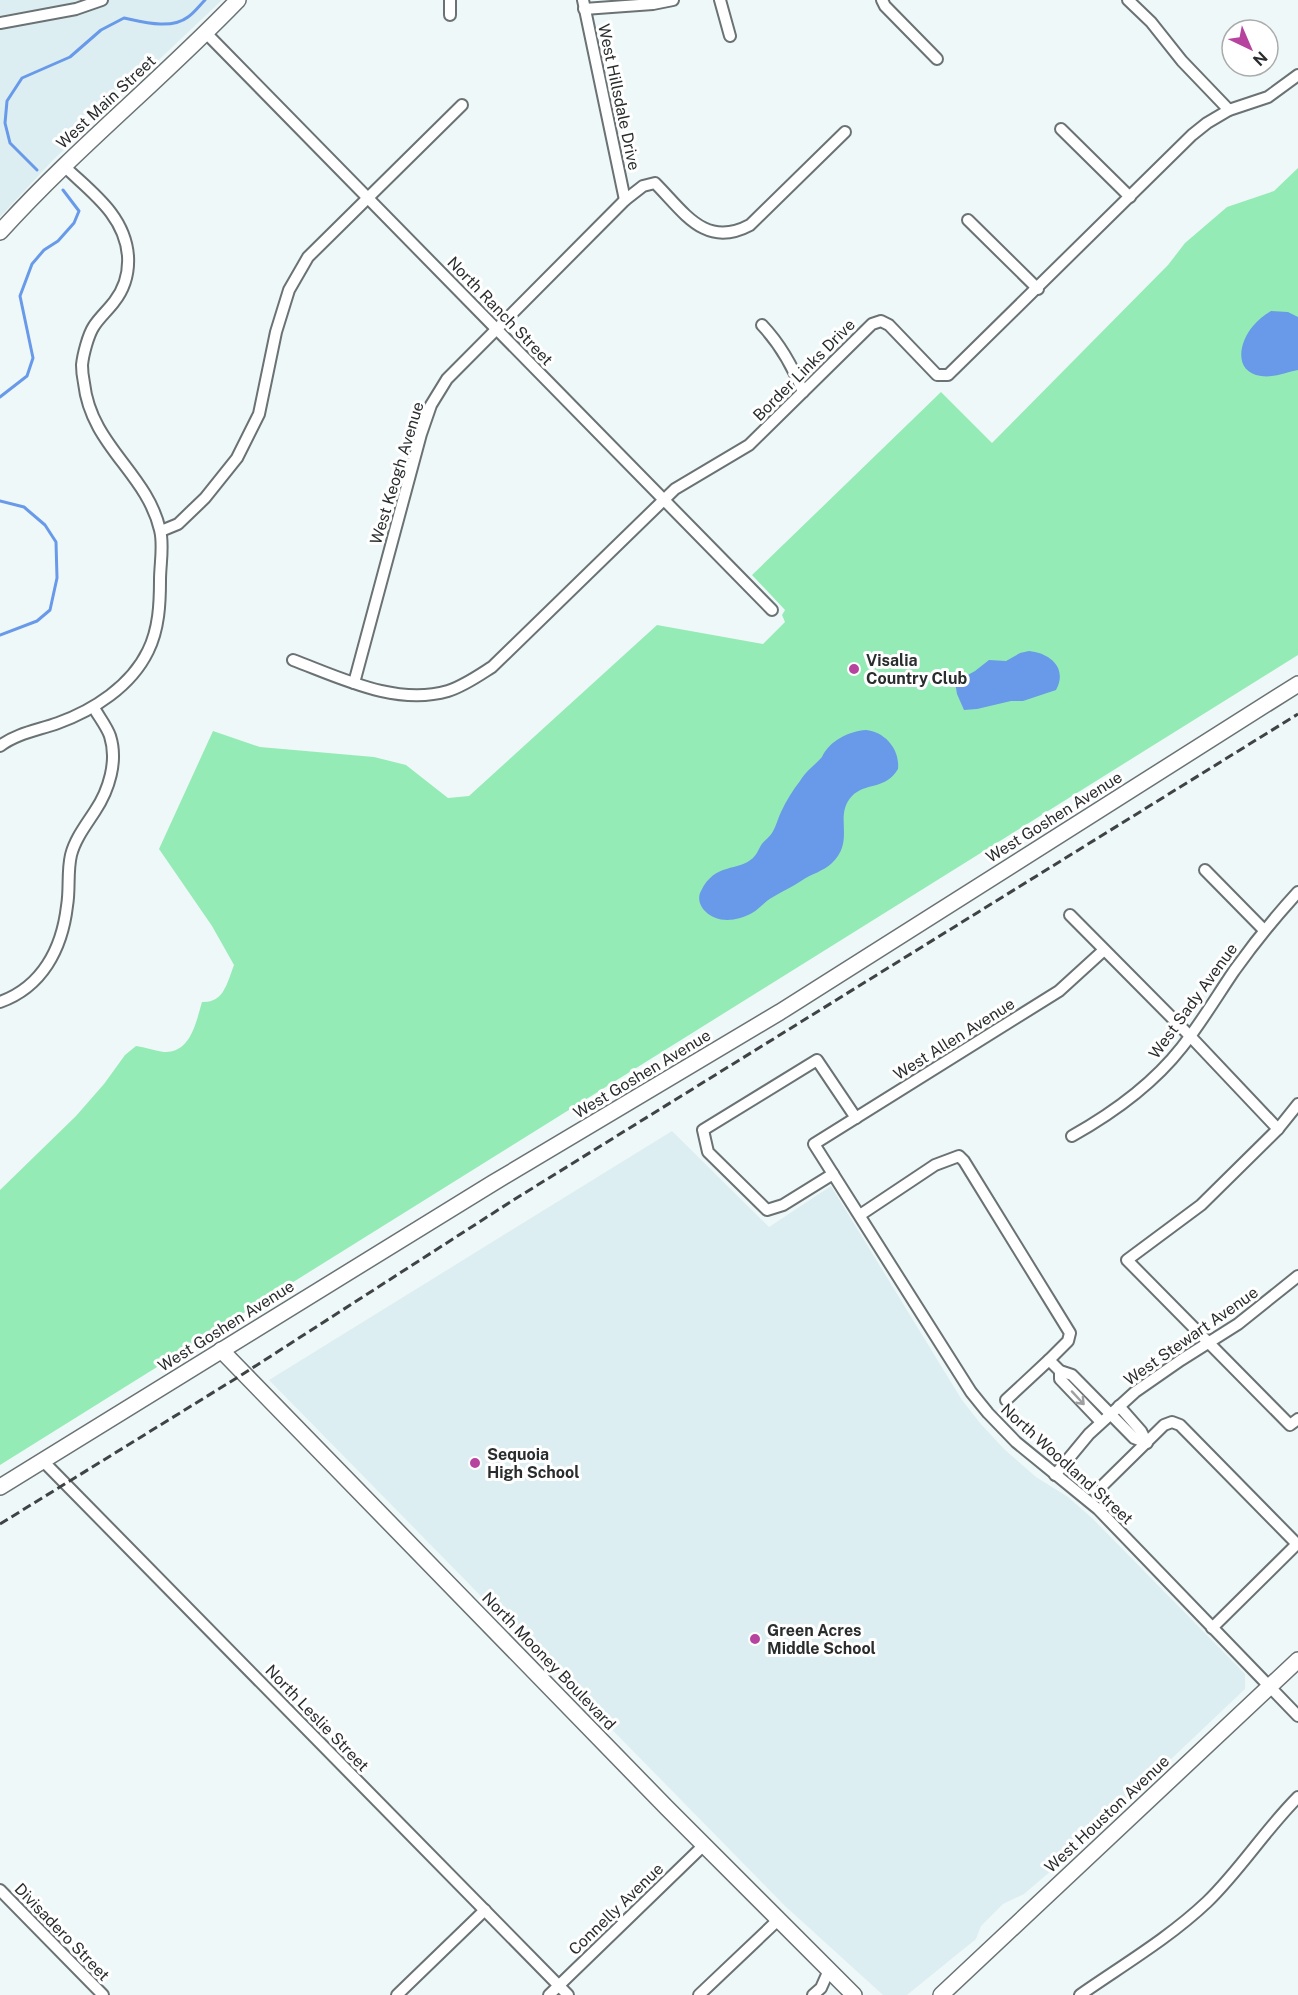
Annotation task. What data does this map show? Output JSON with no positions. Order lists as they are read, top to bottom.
{
  "streets": {
    "main road": [
      "West Main Street",
      "West Goshen Avenue",
      "North Mooney Boulevard",
      "West Houston Avenue"
    ],
    "street": [
      "West Hillsdale Drive",
      "North Ranch Street",
      "Border Links Drive",
      "West Keogh Avenue",
      "West Sady Avenue",
      "West Allen Avenue",
      "West Stewart Avenue",
      "North Woodland Street",
      "North Leslie Street",
      "Connelly Avenue",
      "Divisadero Street"
    ]
  },
  "crossings": [
    ["West Hillsdale Drive", "West Keogh Avenue"],
    ["West Main Street", "North Ranch Street"],
    ["North Ranch Street", "Border Links Drive"],
    ["North Ranch Street", "West Keogh Avenue"],
    ["Border Links Drive", "West Keogh Avenue"],
    ["West Goshen Avenue", "North Mooney Boulevard"],
    ["West Goshen Avenue", "North Leslie Street"],
    ["West Allen Avenue", "North Woodland Street"],
    ["West Stewart Avenue", "North Woodland Street"],
    ["North Woodland Street", "West Houston Avenue"],
    ["North Mooney Boulevard", "Connelly Avenue"],
    ["North Leslie Street", "Connelly Avenue"]
  ],
  "places": ["Visalia Country Club", "Sequoia High School", "Green Acres Middle School"],
  "north": "bottom right"
}
